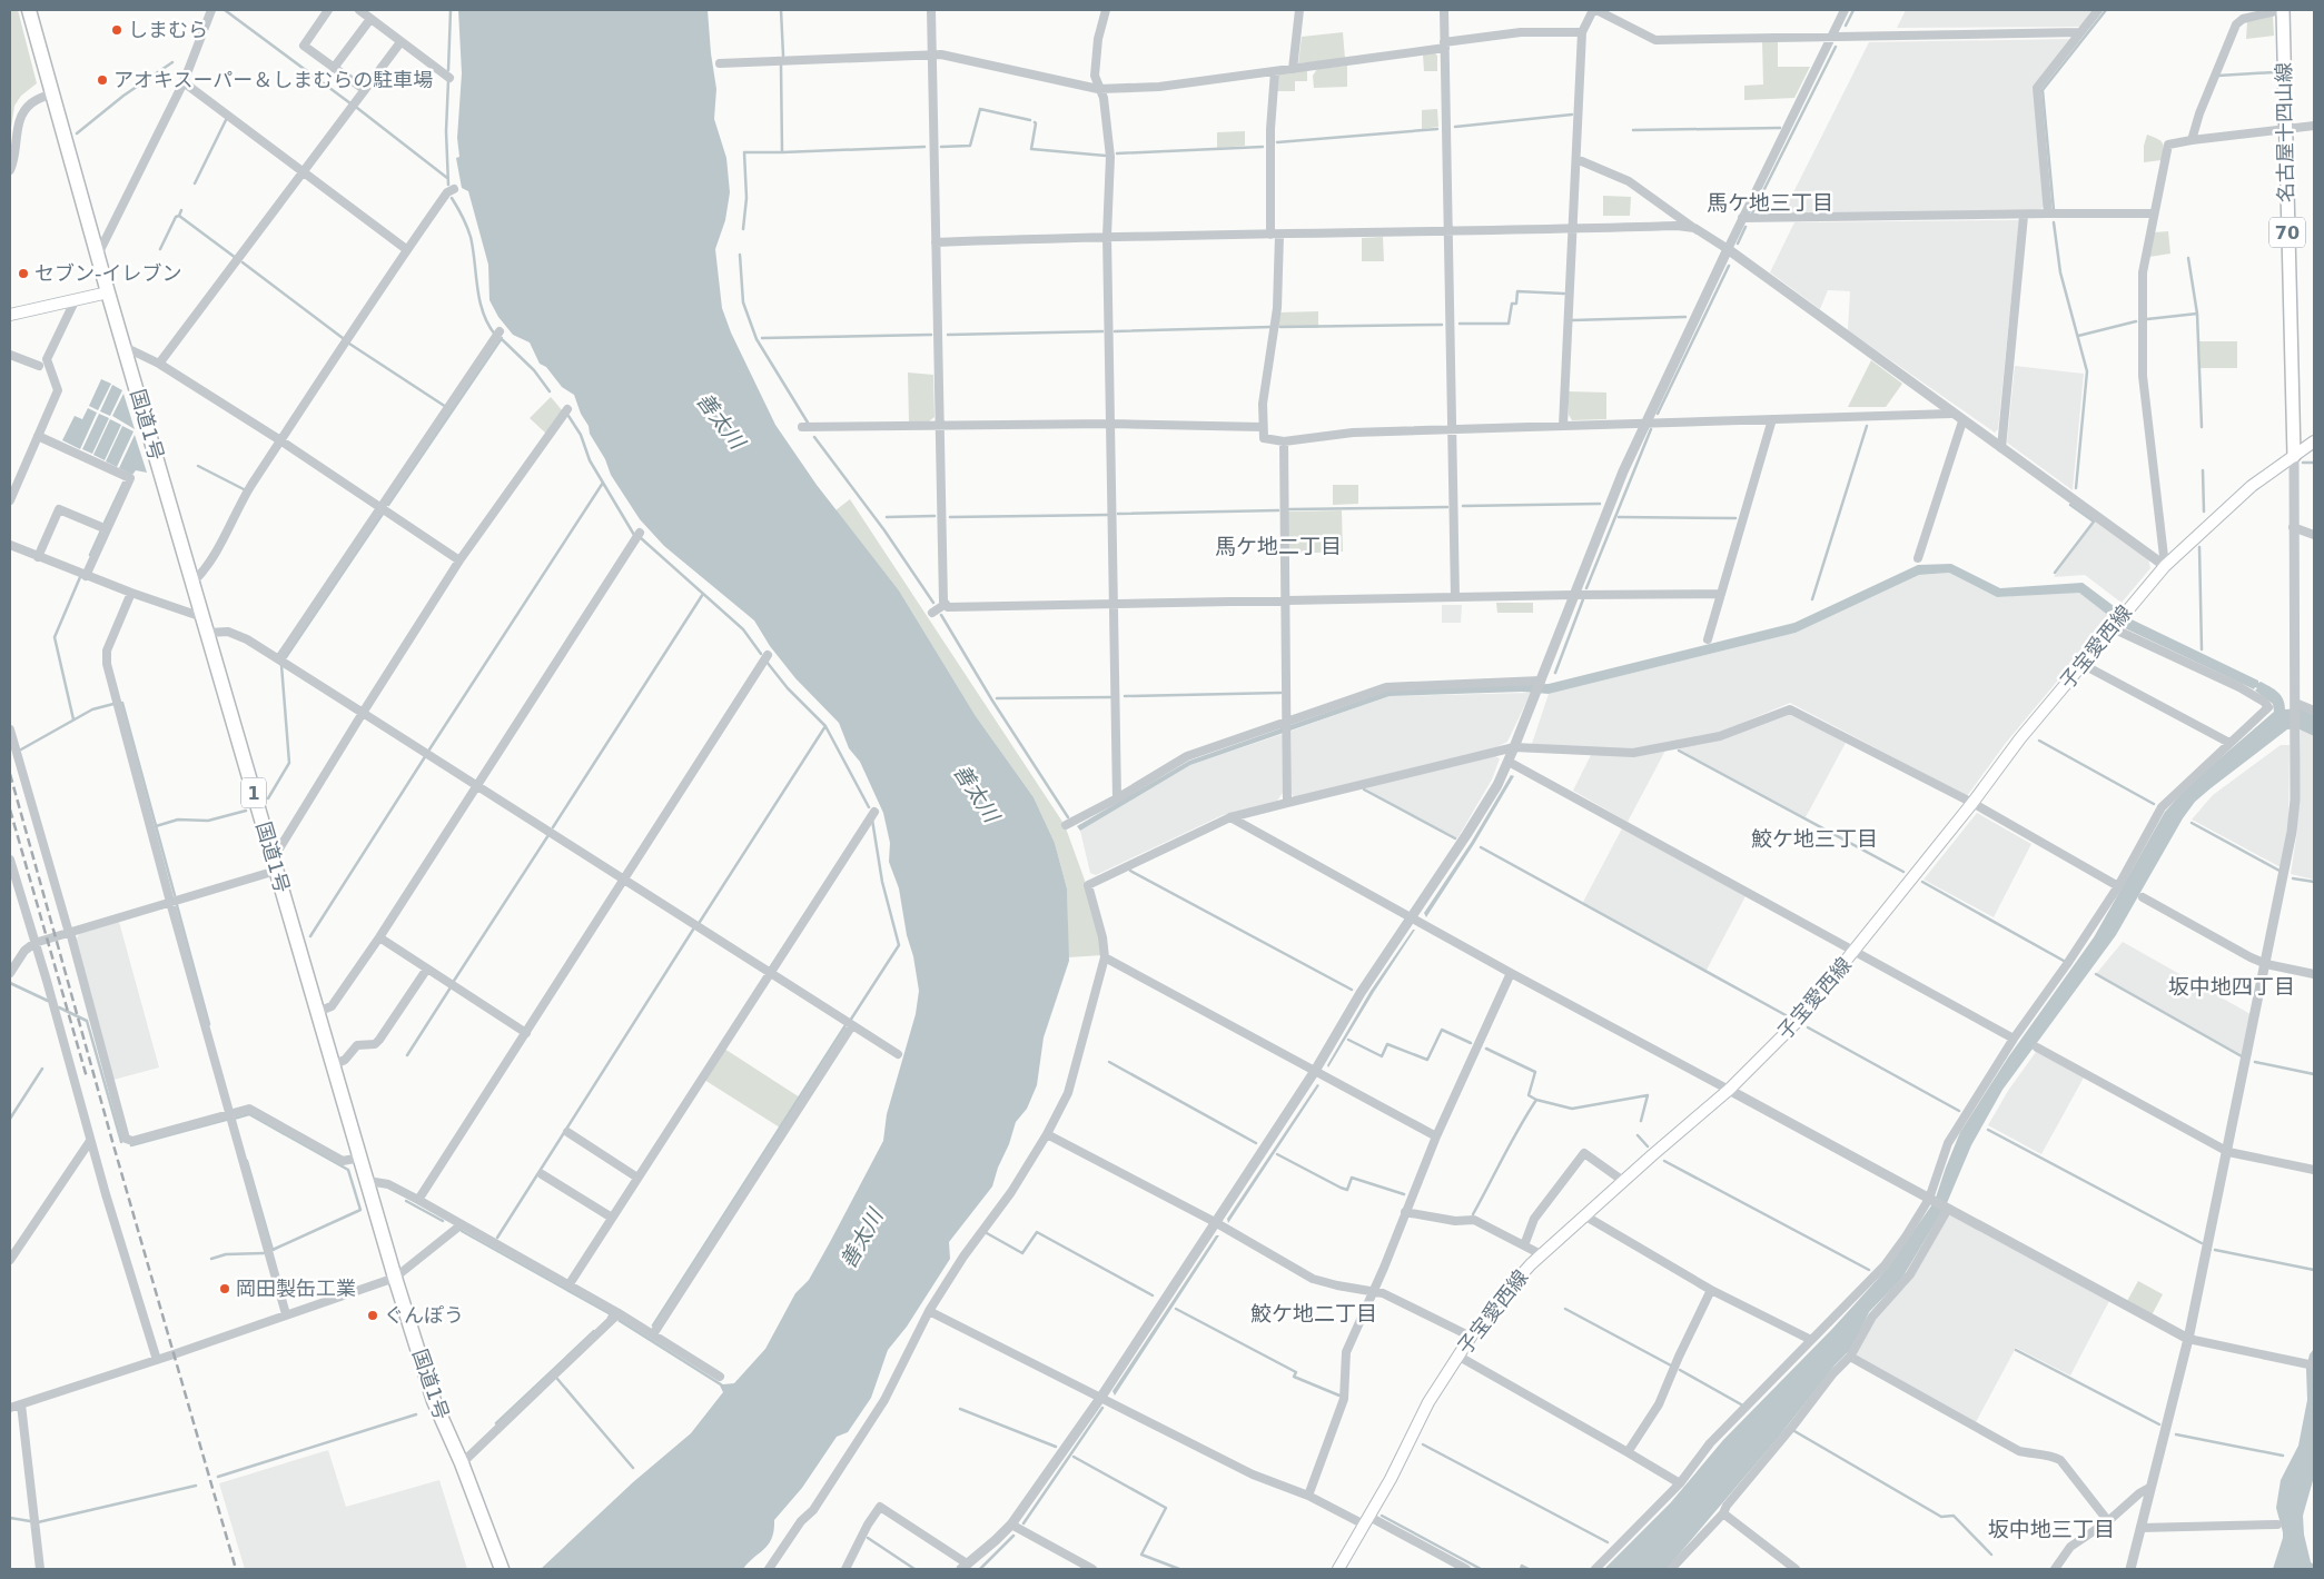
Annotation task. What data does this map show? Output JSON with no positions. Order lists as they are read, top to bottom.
{
  "streets": {
    "highway": ["国道1号", "1"],
    "main road": ["名古屋十四山線", "70", "子宝愛西線"]
  },
  "crossings": [
    ["名古屋十四山線", "子宝愛西線"]
  ],
  "districts": [
    "馬ケ地三丁目",
    "馬ケ地二丁目",
    "鮫ケ地三丁目",
    "坂中地四丁目",
    "鮫ケ地二丁目",
    "坂中地三丁目"
  ],
  "water": ["善太川"],
  "places": [
    "しまむら",
    "アオキスーパー＆しまむらの駐車場",
    "セブン-イレブン",
    "岡田製缶工業",
    "ぐんぽう"
  ]
}
